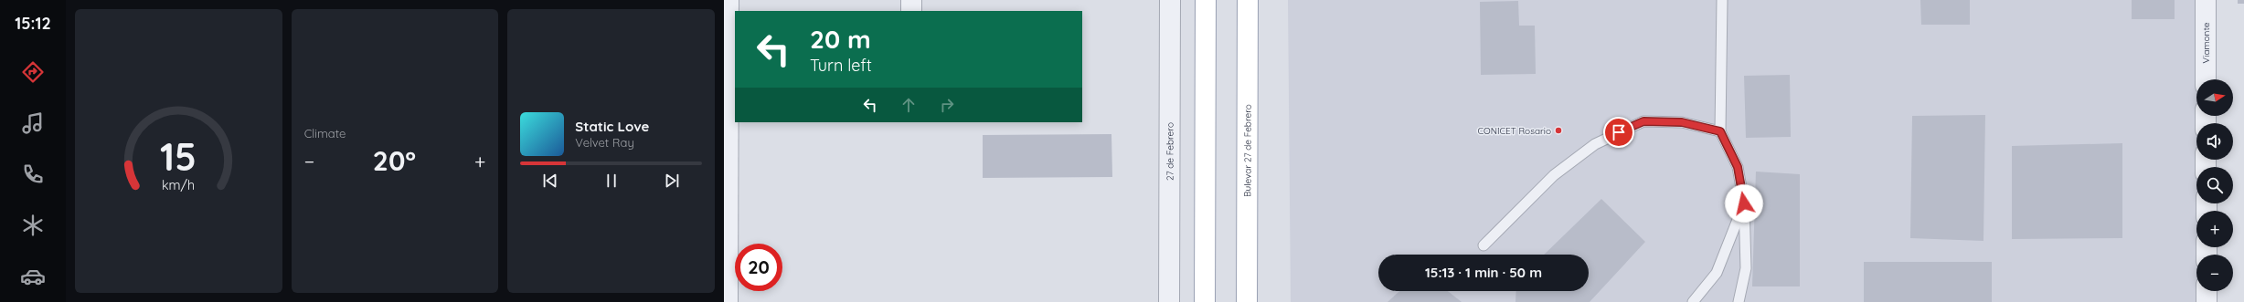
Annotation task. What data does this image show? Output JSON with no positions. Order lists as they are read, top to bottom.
{
  "streets": {
    "main road": ["Bulevar 27 de Febrero"],
    "street": ["Viamonte", "27 de Febrero"]
  },
  "places": ["CONICET Rosario"],
  "north": "right",
  "page": {
    "tabs": "15:12",
    "tile": "Climate",
    "turn": ["20 m", "Turn left"],
    "map_buttons": ["+", "−"],
    "song": ["Static Love", "Velvet Ray"],
    "heat": ["−", "20°", "+"],
    "limit": "20",
    "trip": "15:13 · 1 min · 50 m",
    "gauge": ["15", "km/h"]
  }
}
